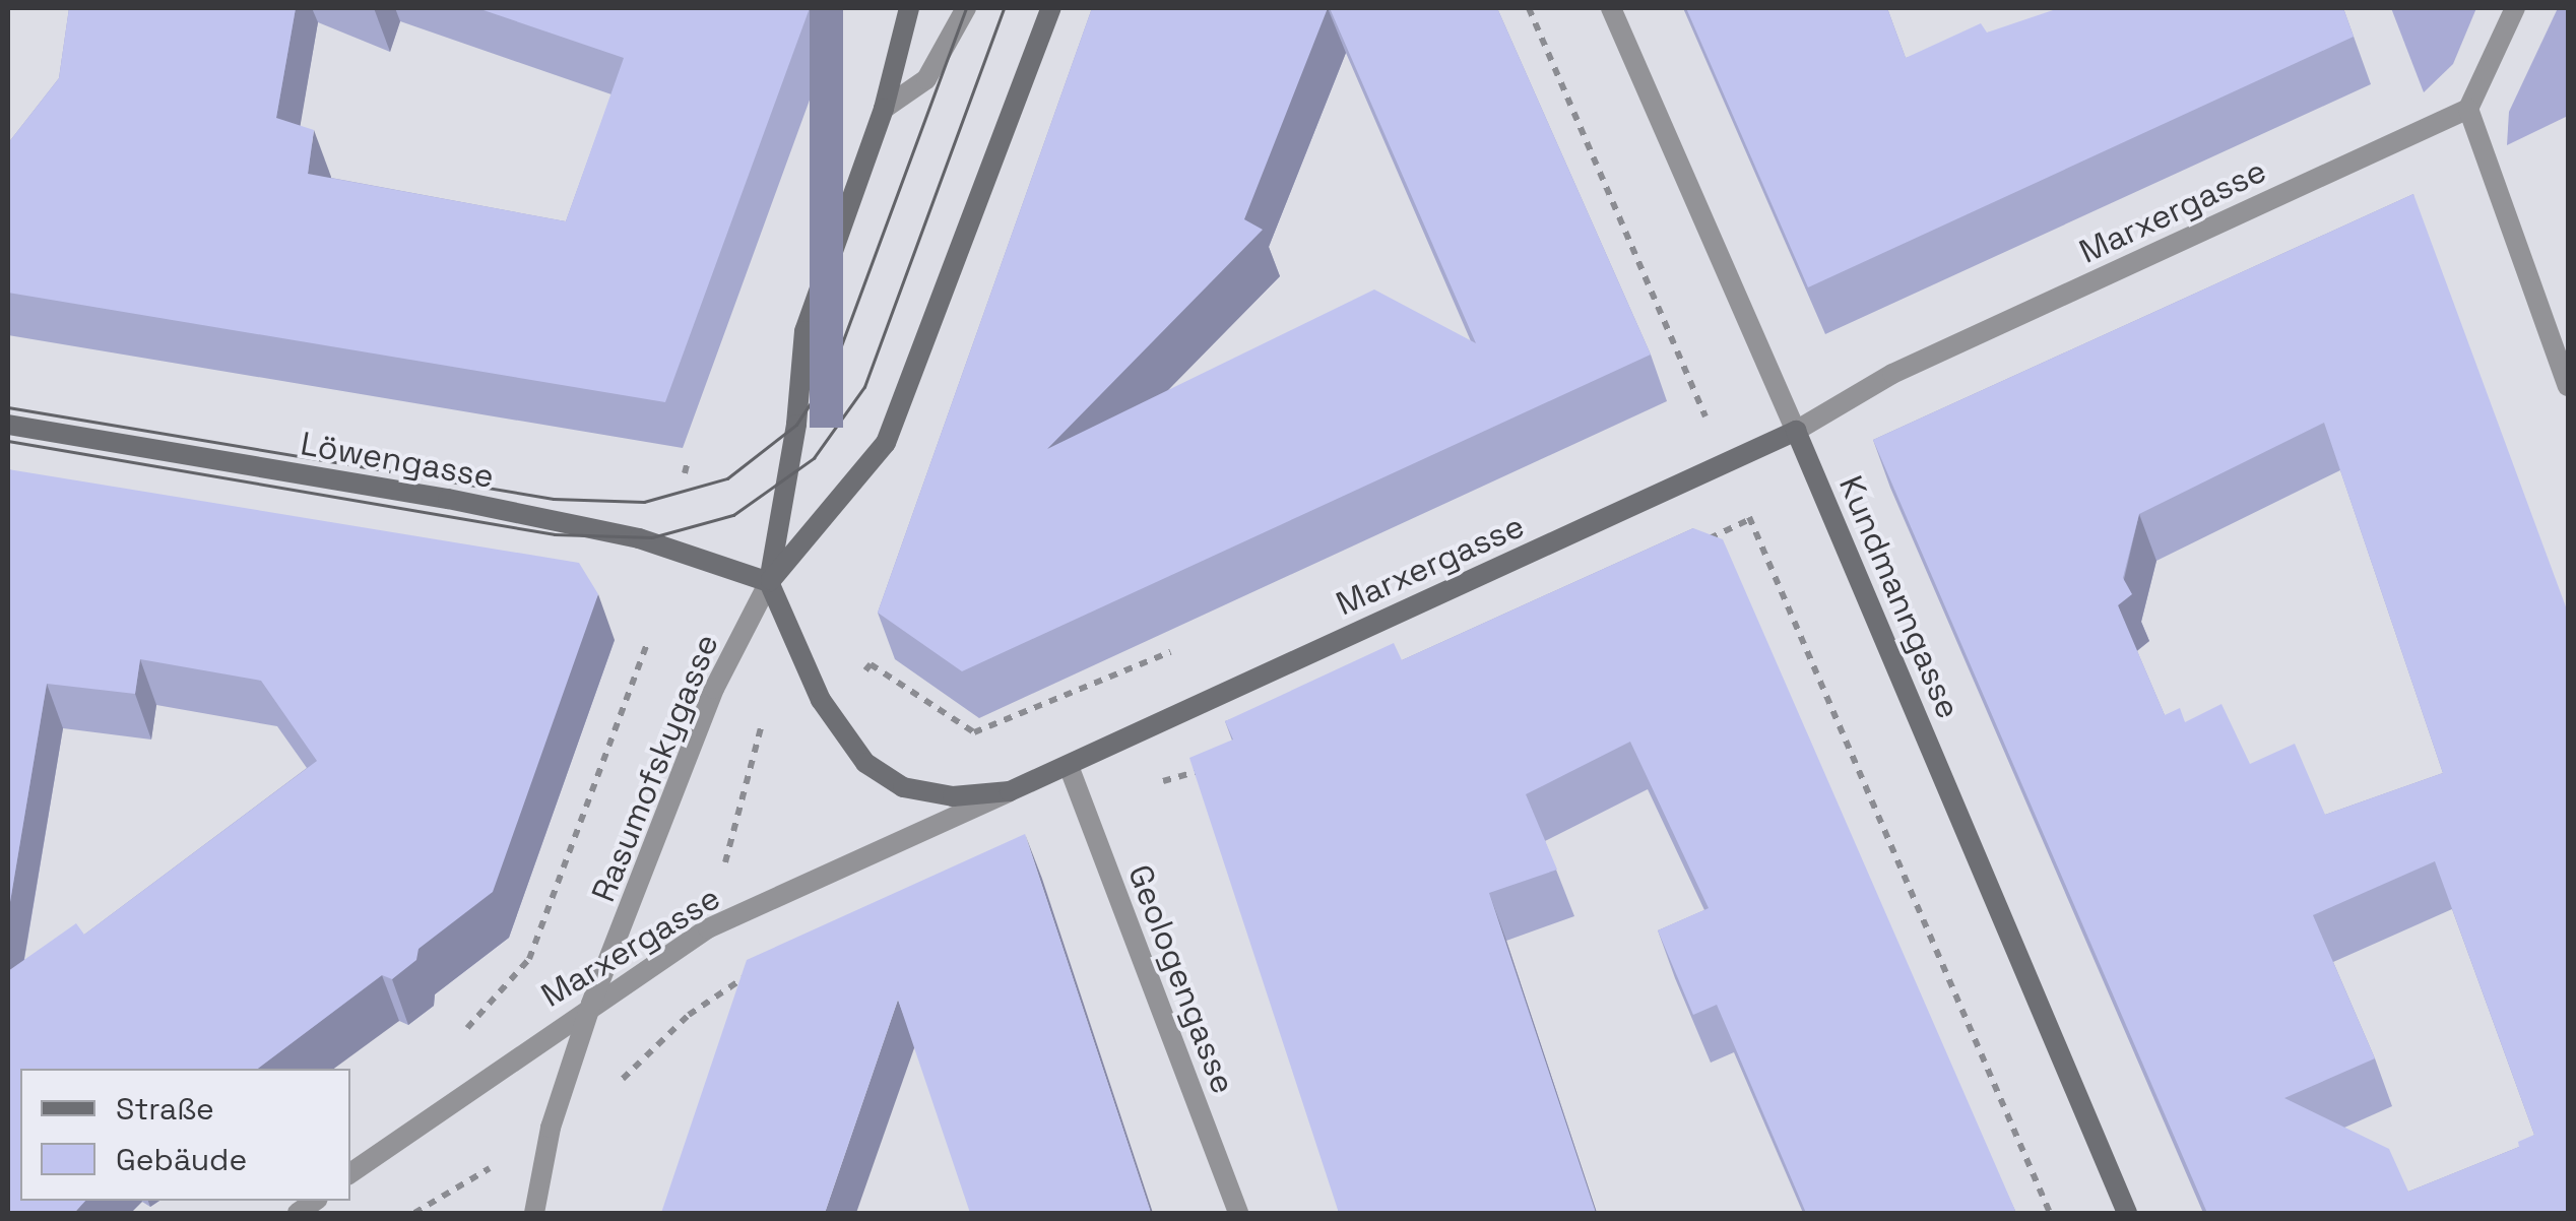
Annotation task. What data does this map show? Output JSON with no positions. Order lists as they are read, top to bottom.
{
  "streets": {
    "street": [
      "Marxergasse",
      "Löwengasse",
      "Kundmanngasse",
      "Rasumofskygasse",
      "Geologengasse"
    ]
  },
  "crossings": [
    ["Marxergasse", "Kundmanngasse"],
    ["Marxergasse", "Rasumofskygasse"],
    ["Marxergasse", "Geologengasse"],
    ["Löwengasse", "Rasumofskygasse"]
  ],
  "legend": ["Straße", "Gebäude"]
}
